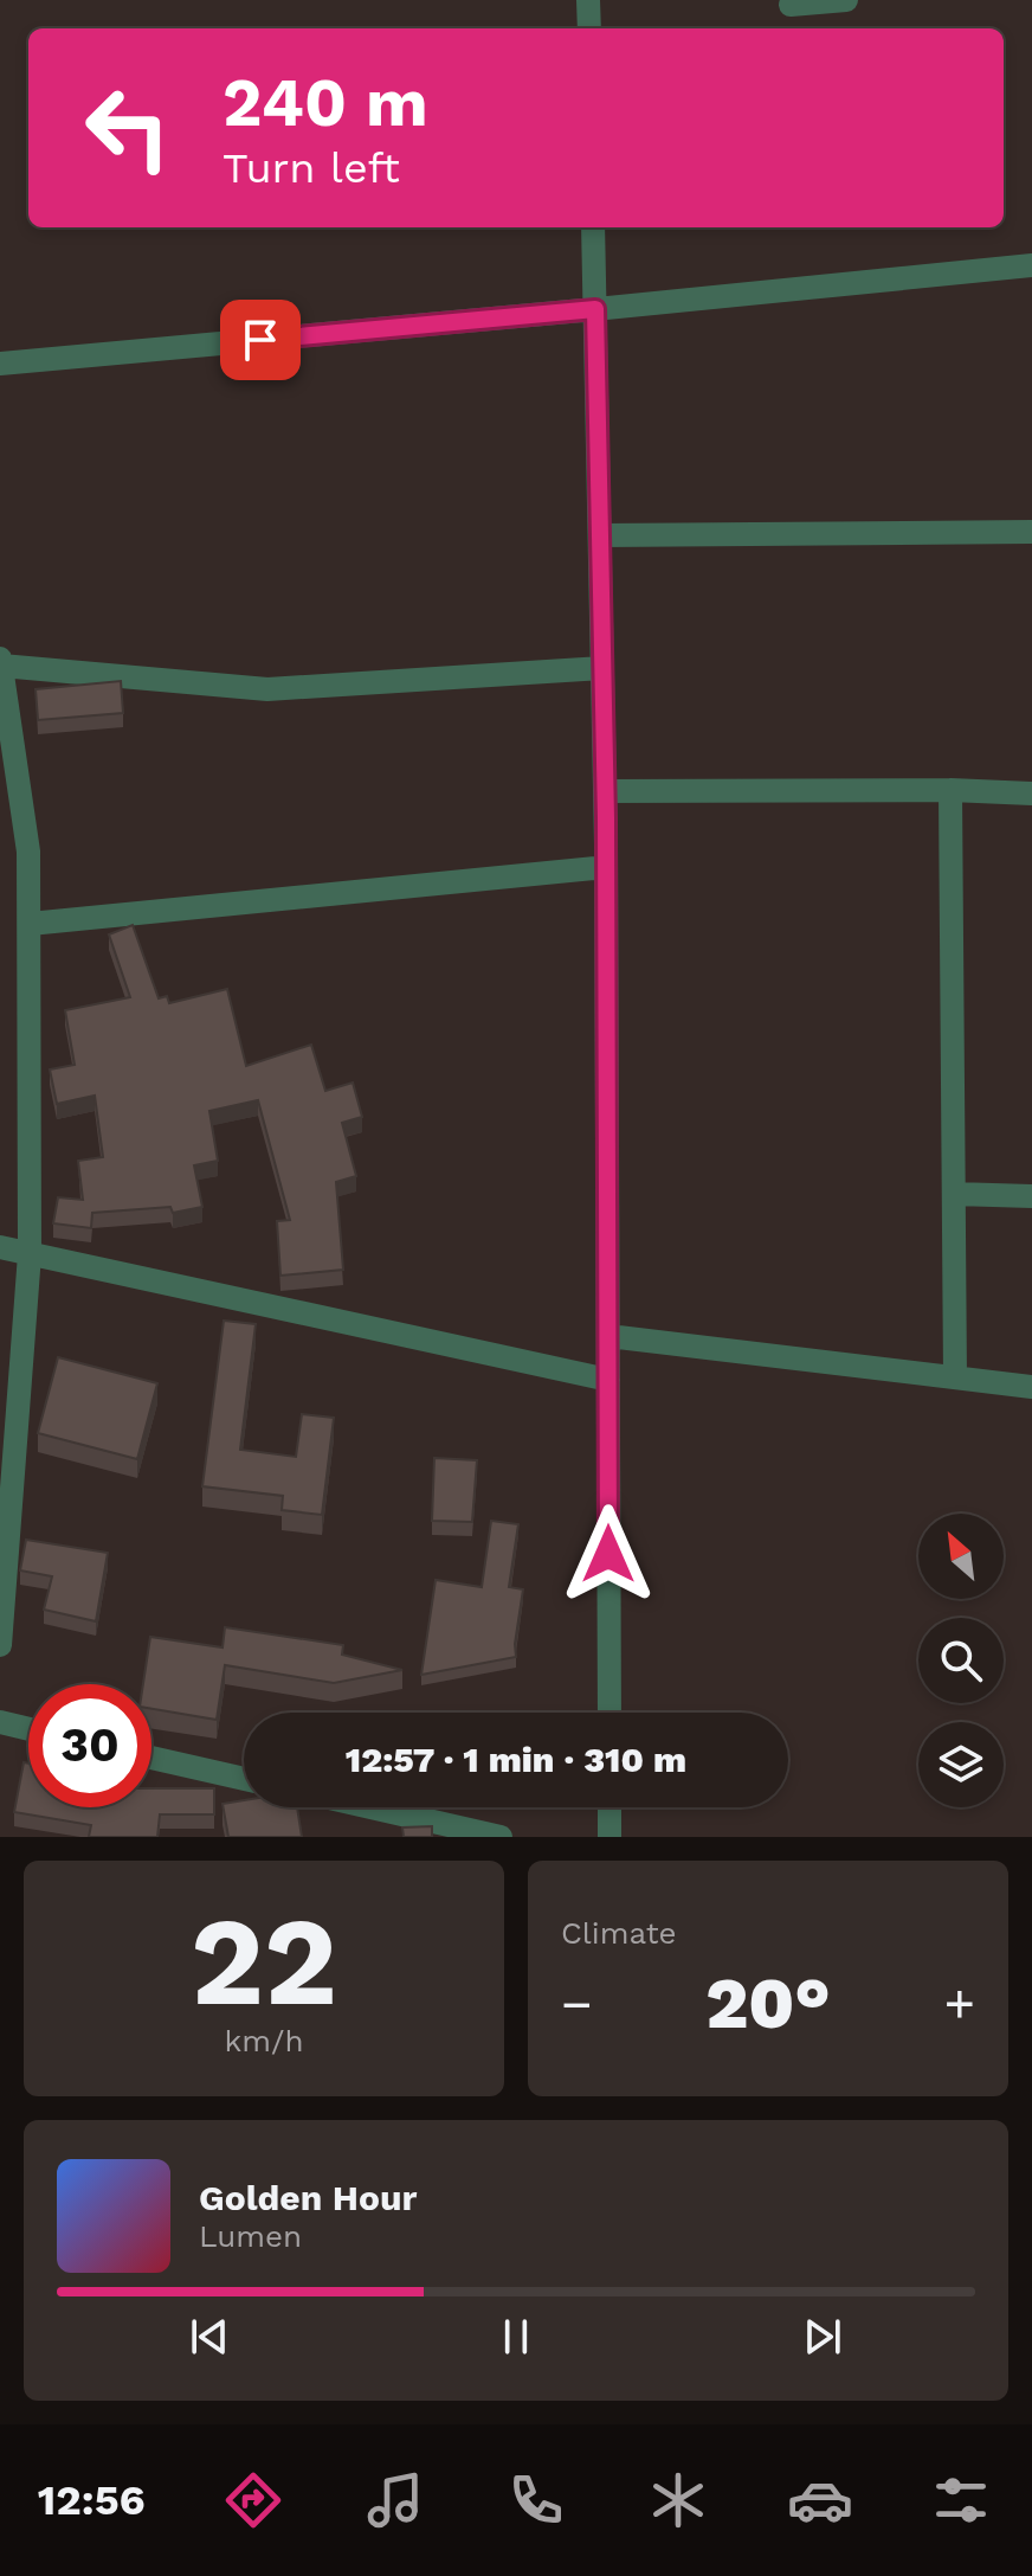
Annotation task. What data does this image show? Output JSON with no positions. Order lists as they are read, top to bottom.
{
  "north": "top left",
  "page": {
    "turn": ["240 m", "Turn left"],
    "limit": "30",
    "trip": "12:57 · 1 min · 310 m",
    "tile": [
      ["22", "km/h"],
      "Climate"
    ],
    "heat": ["−", "20°", "+"],
    "song": ["Golden Hour", "Lumen"],
    "tabs": "12:56"
  }
}
